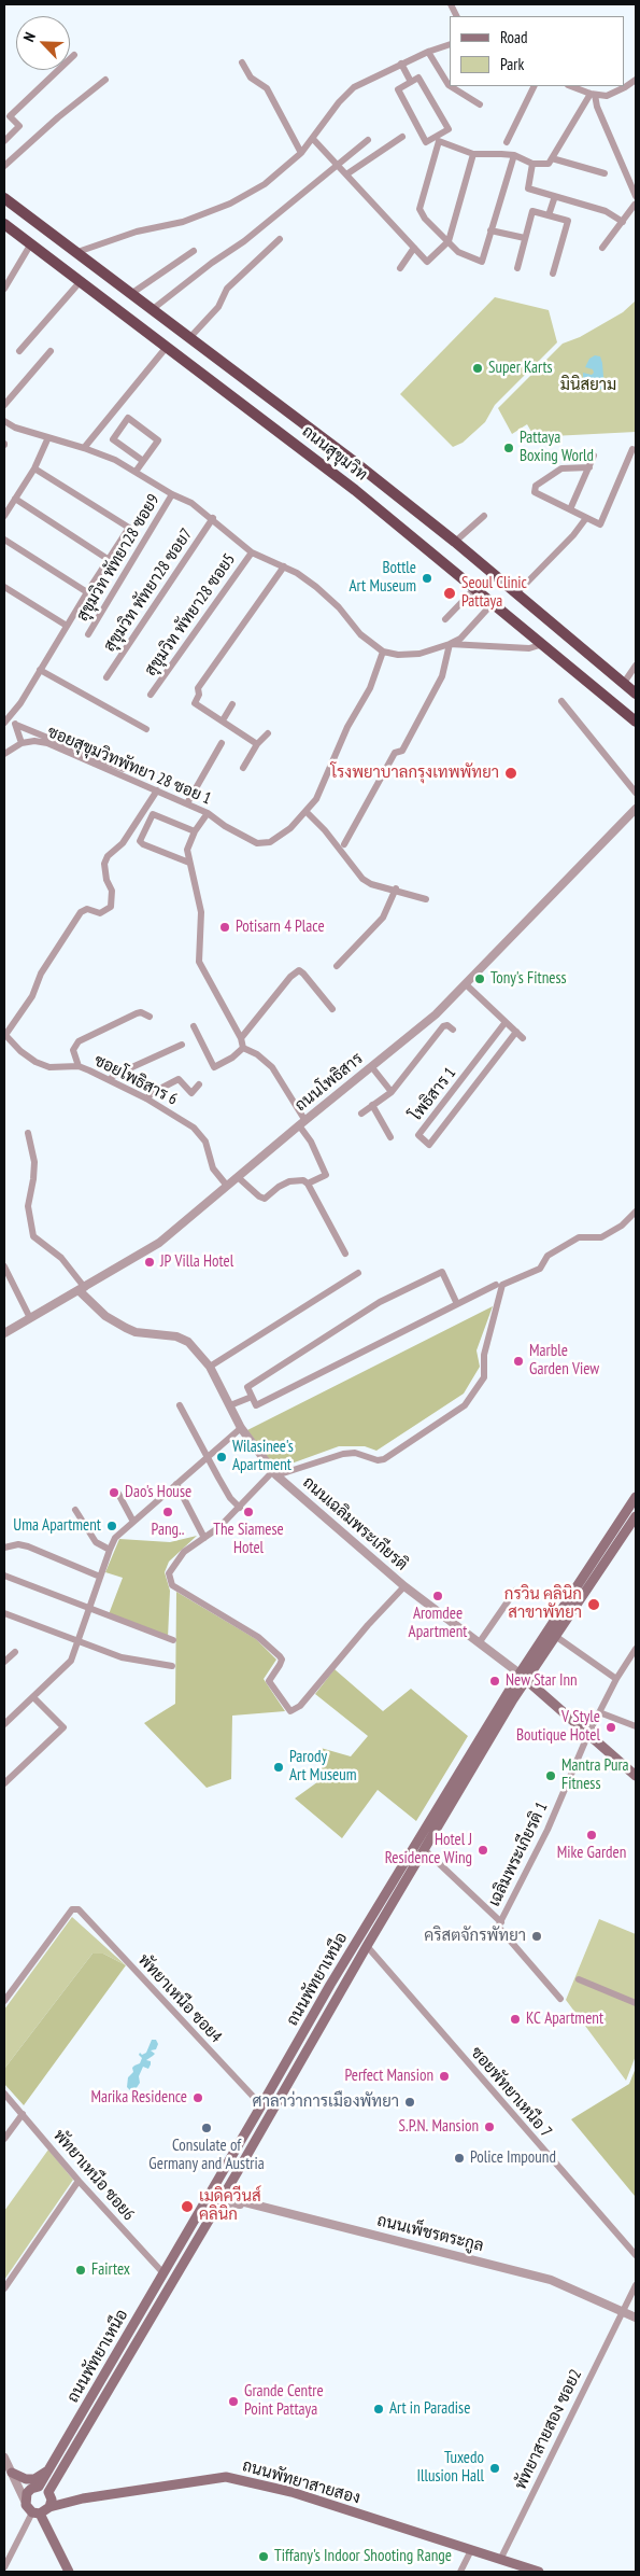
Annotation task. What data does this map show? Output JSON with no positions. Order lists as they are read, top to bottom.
{
  "streets": {
    "highway": ["ถนนสุขุมวิท"],
    "main road": ["ถนนเฉลิมพระเกียรติ", "ถนนพัทยาเหนือ", "ถนนพัทยาสายสอง"],
    "street": [
      "สุขุมวิท พัทยา28 ซอย9",
      "สุขุมวิท พัทยา28 ซอย7",
      "สุขุมวิท พัทยา28 ซอย5",
      "ซอยสุขุมวิทพัทยา 28 ซอย 1",
      "ซอยโพธิสาร 6",
      "ถนนโพธิสาร",
      "โพธิสาร 1",
      "เฉลิมพระเกียรติ 1",
      "พัทยาเหนือ ซอย4",
      "ซอยพัทยาเหนือ 7",
      "พัทยาเหนือ ซอย6",
      "ถนนเพ็ชรตระกูล",
      "พัทยาสายสอง ซอย2"
    ]
  },
  "crossings": [
    ["ซอยโพธิสาร 6", "ถนนโพธิสาร"],
    ["ถนนโพธิสาร", "ถนนเฉลิมพระเกียรติ"],
    ["ถนนเฉลิมพระเกียรติ", "เฉลิมพระเกียรติ 1"],
    ["ถนนเฉลิมพระเกียรติ", "ถนนพัทยาเหนือ"],
    ["ถนนพัทยาเหนือ", "พัทยาเหนือ ซอย4"],
    ["ถนนพัทยาเหนือ", "ซอยพัทยาเหนือ 7"],
    ["ถนนพัทยาเหนือ", "พัทยาเหนือ ซอย6"],
    ["ถนนพัทยาเหนือ", "ถนนเพ็ชรตระกูล"],
    ["ถนนพัทยาเหนือ", "ถนนพัทยาสายสอง"],
    ["ถนนเพ็ชรตระกูล", "พัทยาสายสอง ซอย2"],
    ["พัทยาสายสอง ซอย2", "ถนนพัทยาสายสอง"]
  ],
  "parks": ["มินิสยาม"],
  "places": [
    "Super Karts",
    "Pattaya Boxing World",
    "Bottle Art Museum",
    "Seoul Clinic Pattaya",
    "โรงพยาบาลกรุงเทพพัทยา",
    "Potisarn 4 Place",
    "Tony's Fitness",
    "JP Villa Hotel",
    "Marble Garden View",
    "Wilasinee's Apartment",
    "Dao's House",
    "Pang..",
    "The Siamese Hotel",
    "Uma Apartment",
    "Aromdee Apartment",
    "กรวิน คลินิก สาขาพัทยา",
    "New Star Inn",
    "V Style Boutique Hotel",
    "Parody Art Museum",
    "Mantra Pura Fitness",
    "Mike Garden",
    "Hotel J Residence Wing",
    "คริสตจักรพัทยา",
    "KC Apartment",
    "Perfect Mansion",
    "Marika Residence",
    "ศาลาว่าการเมืองพัทยา",
    "S.P.N. Mansion",
    "Consulate of Germany and Austria",
    "Police Impound",
    "เมดิควีนส์ คลินิก",
    "Fairtex",
    "Grande Centre Point Pattaya",
    "Art in Paradise",
    "Tuxedo Illusion Hall",
    "Tiffany's Indoor Shooting Range"
  ],
  "legend": ["Road", "Park"],
  "north": "top left"
}
